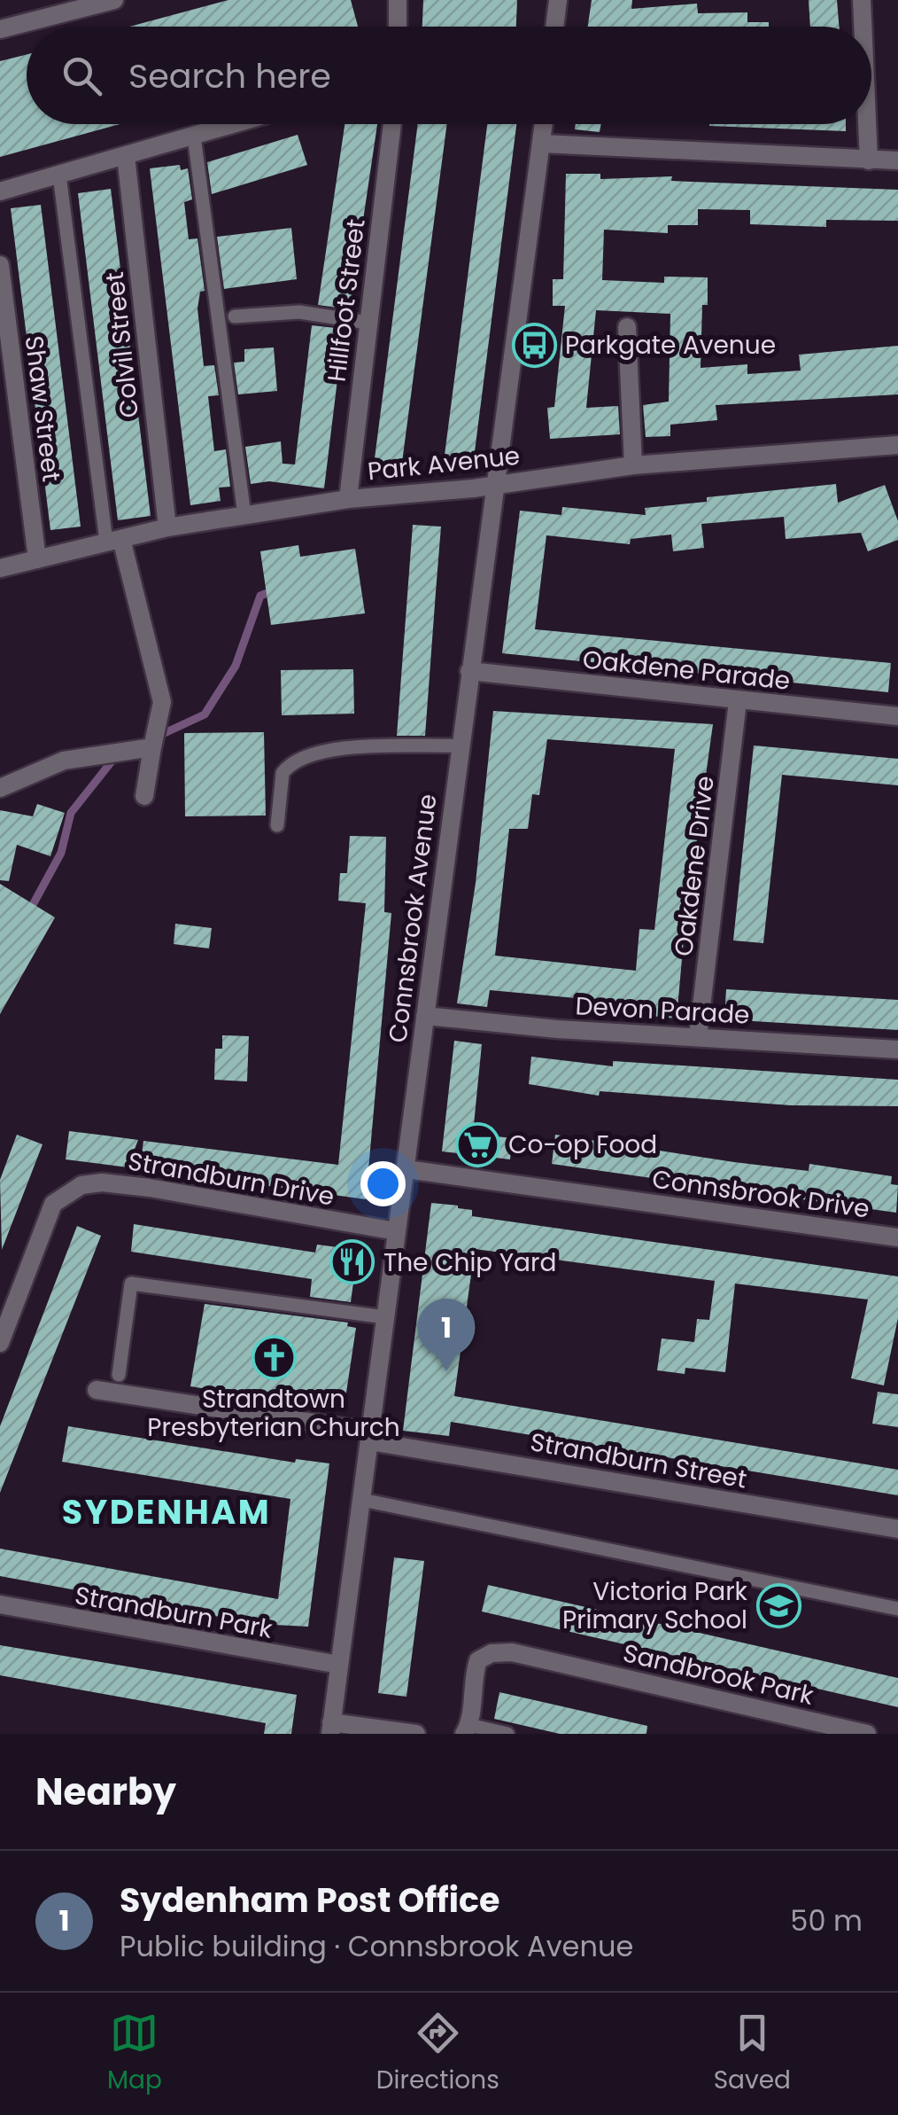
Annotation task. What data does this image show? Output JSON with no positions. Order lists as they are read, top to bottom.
{
  "streets": {
    "street": [
      "Hillfoot Street",
      "Colvil Street",
      "Shaw Street",
      "Park Avenue",
      "Oakdene Parade",
      "Oakdene Drive",
      "Connsbrook Avenue",
      "Devon Parade",
      "Strandburn Drive",
      "Connsbrook Drive",
      "Strandburn Street",
      "Strandburn Park",
      "Sandbrook Park"
    ]
  },
  "crossings": [
    ["Hillfoot Street", "Park Avenue"],
    ["Colvil Street", "Park Avenue"],
    ["Shaw Street", "Park Avenue"],
    ["Park Avenue", "Connsbrook Avenue"],
    ["Oakdene Parade", "Oakdene Drive"],
    ["Oakdene Parade", "Connsbrook Avenue"],
    ["Oakdene Drive", "Devon Parade"],
    ["Connsbrook Avenue", "Devon Parade"],
    ["Connsbrook Avenue", "Strandburn Drive"],
    ["Connsbrook Avenue", "Connsbrook Drive"],
    ["Connsbrook Avenue", "Strandburn Street"],
    ["Connsbrook Avenue", "Strandburn Park"]
  ],
  "districts": ["SYDENHAM"],
  "places": {
    "bus stop": ["Parkgate Avenue"],
    "supermarket": ["Co-op Food"],
    "restaurant": ["The Chip Yard"],
    "church": ["Strandtown Presbyterian Church"],
    "school or university": ["Victoria Park Primary School"]
  },
  "page": {
    "search": "Search here",
    "pins": "1",
    "heading": "Nearby",
    "list": [
      {
        "mark": "1",
        "name": "Sydenham Post Office",
        "note": "Public building · Connsbrook Avenue",
        "value": "50 m"
      }
    ],
    "nav": ["Map", "Directions", "Saved"]
  }
}
